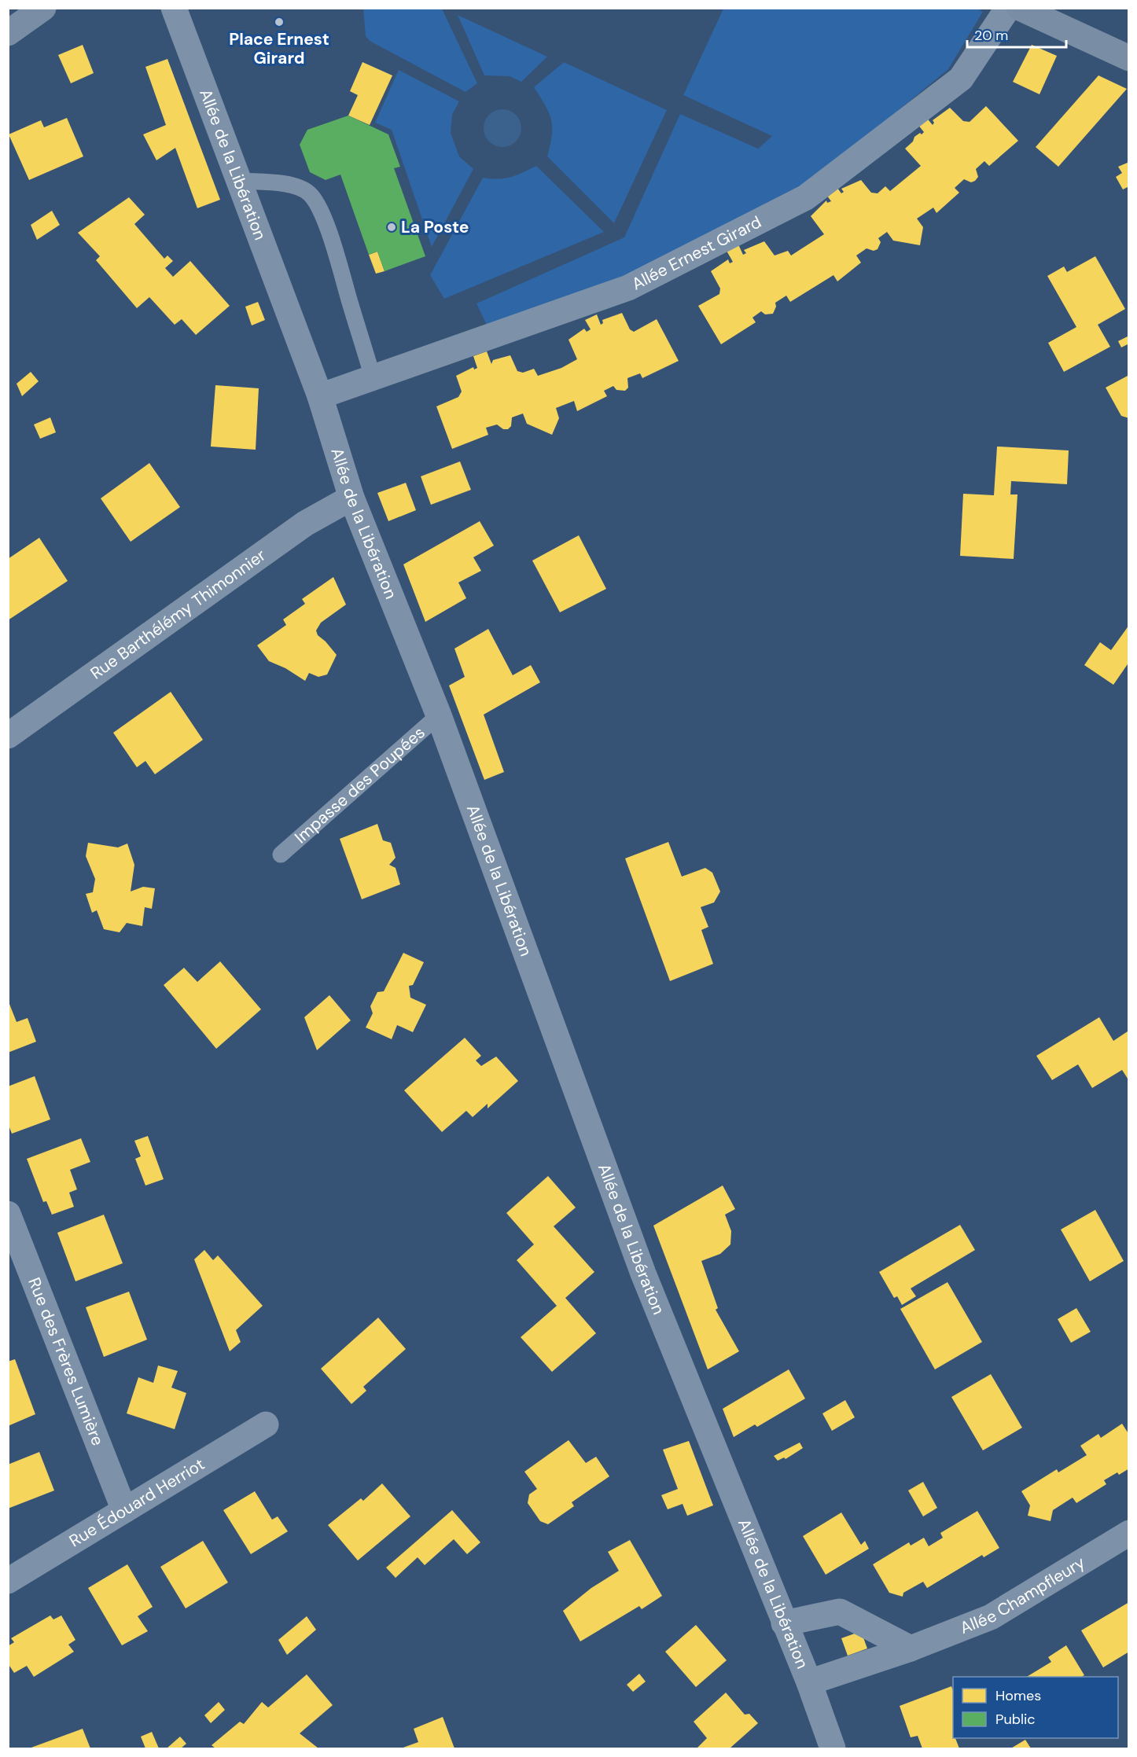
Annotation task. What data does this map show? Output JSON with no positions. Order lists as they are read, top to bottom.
{
  "streets": {
    "street": [
      "Allée de la Libération",
      "Allée Ernest Girard",
      "Rue Barthélémy Thimonnier",
      "Rue des Frères Lumière",
      "Rue Édouard Herriot",
      "Allée Champfleury"
    ],
    "lane": ["Impasse des Poupées"]
  },
  "crossings": [
    ["Allée de la Libération", "Allée Ernest Girard"],
    ["Allée de la Libération", "Rue Barthélémy Thimonnier"],
    ["Allée de la Libération", "Impasse des Poupées"],
    ["Allée de la Libération", "Allée Champfleury"],
    ["Rue des Frères Lumière", "Rue Édouard Herriot"]
  ],
  "places": ["Place Ernest Girard", "La Poste"],
  "legend": ["Homes", "Public"],
  "scale_bar": "20 m"
}
